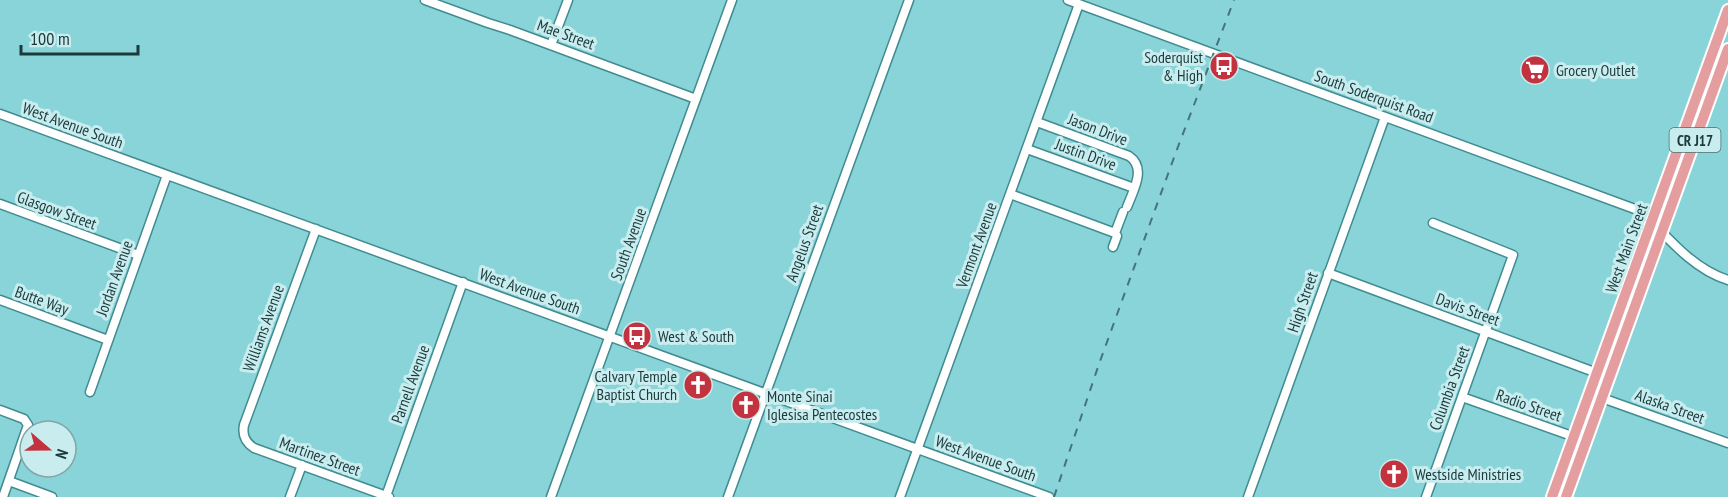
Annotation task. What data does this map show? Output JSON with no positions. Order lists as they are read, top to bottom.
{
  "streets": {
    "main road": ["CR J17", "West Main Street"],
    "street": [
      "Mae Street",
      "South Soderquist Road",
      "West Avenue South",
      "Jason Drive",
      "Justin Drive",
      "Glasgow Street",
      "Angelus Street",
      "South Avenue",
      "Vermont Avenue",
      "Jordan Avenue",
      "Butte Way",
      "High Street",
      "Davis Street",
      "Williams Avenue",
      "Parnell Avenue",
      "Columbia Street",
      "Radio Street",
      "Alaska Street",
      "Martinez Street"
    ]
  },
  "crossings": [
    ["Mae Street", "South Avenue"],
    ["South Soderquist Road", "Vermont Avenue"],
    ["South Soderquist Road", "West Main Street"],
    ["South Soderquist Road", "High Street"],
    ["West Avenue South", "Angelus Street"],
    ["West Avenue South", "South Avenue"],
    ["West Avenue South", "Vermont Avenue"],
    ["West Avenue South", "Jordan Avenue"],
    ["West Avenue South", "Williams Avenue"],
    ["West Avenue South", "Parnell Avenue"],
    ["Jason Drive", "Justin Drive"],
    ["Jason Drive", "Vermont Avenue"],
    ["Justin Drive", "Vermont Avenue"],
    ["Glasgow Street", "Jordan Avenue"],
    ["West Main Street", "Davis Street"],
    ["West Main Street", "Radio Street"],
    ["West Main Street", "Alaska Street"],
    ["Jordan Avenue", "Butte Way"],
    ["High Street", "Davis Street"],
    ["Davis Street", "Columbia Street"],
    ["Williams Avenue", "Martinez Street"],
    ["Parnell Avenue", "Martinez Street"],
    ["Columbia Street", "Radio Street"]
  ],
  "places": {
    "bus stop": ["Soderquist & High", "West & South"],
    "supermarket": ["Grocery Outlet"],
    "church": ["Calvary Temple Baptist Church", "Monte Sinai Iglesisa Pentecostes", "Westside Ministries"]
  },
  "scale_bar": "100 m",
  "north": "right"
}
